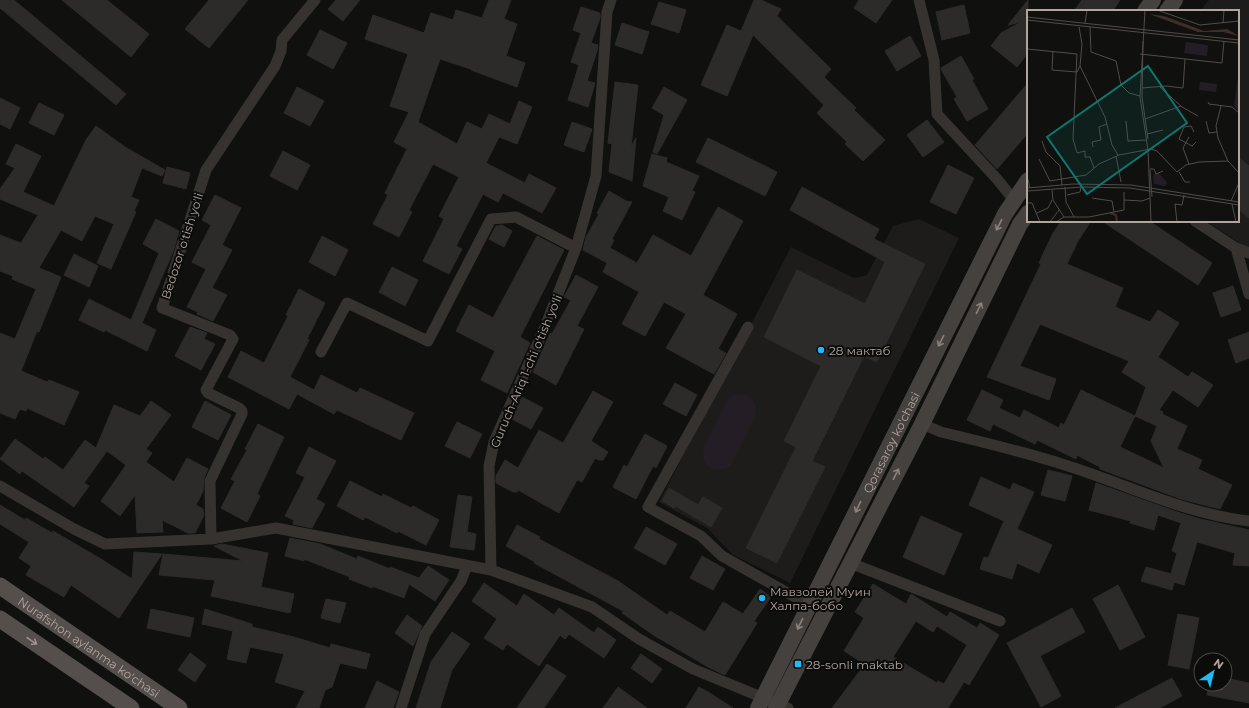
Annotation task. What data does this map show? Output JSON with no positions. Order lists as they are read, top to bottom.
{
  "streets": {
    "main road": ["Qorasaroy ko'chasi", "Nurafshon aylanma ko'chasi"],
    "street": ["Bedozor o'tish yo'li", "Guruch-Ariq 1-chi o'tish yo'li"]
  },
  "places": {
    "other": ["28 мактаб", "Мавзолей Муин Халпа-бобо"],
    "transit": ["28-sonli maktab"]
  },
  "north": "top right"
}
